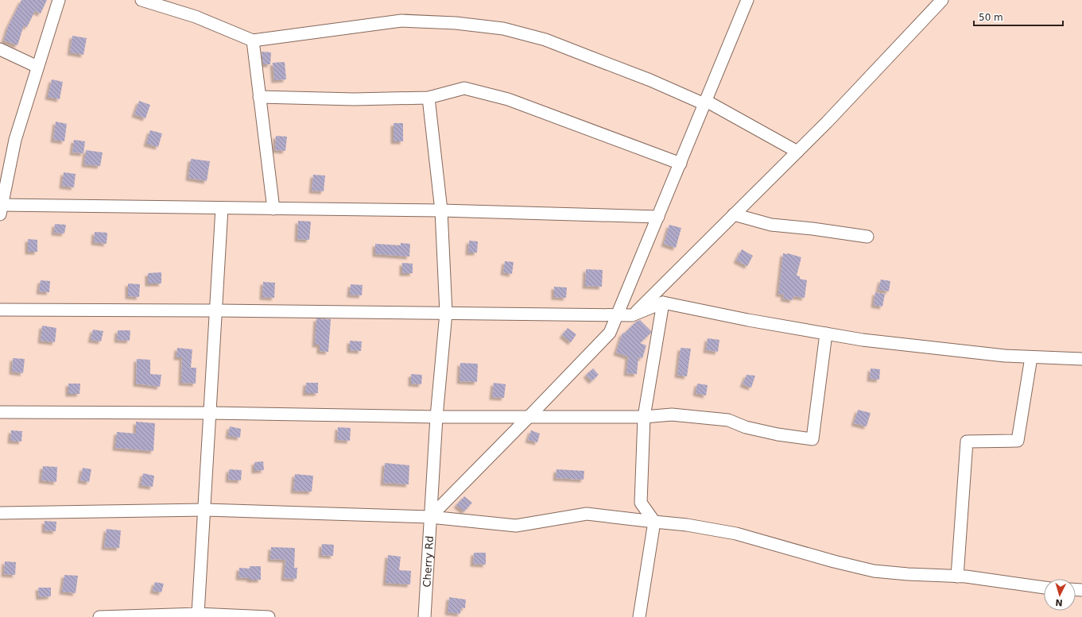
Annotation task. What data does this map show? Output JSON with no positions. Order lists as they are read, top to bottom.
{
  "streets": {
    "street": ["Cherry Rd"]
  },
  "scale_bar": "50 m",
  "north": "bottom"
}
